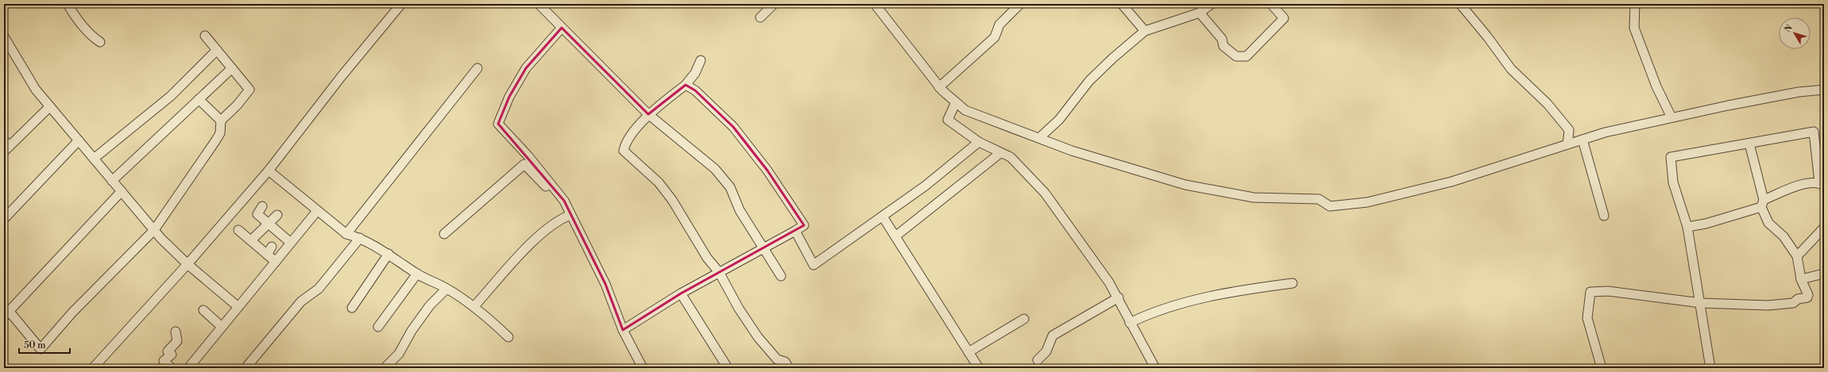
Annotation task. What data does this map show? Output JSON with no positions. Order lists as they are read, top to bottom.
{
  "scale_bar": "50 m",
  "north": "top left"
}
